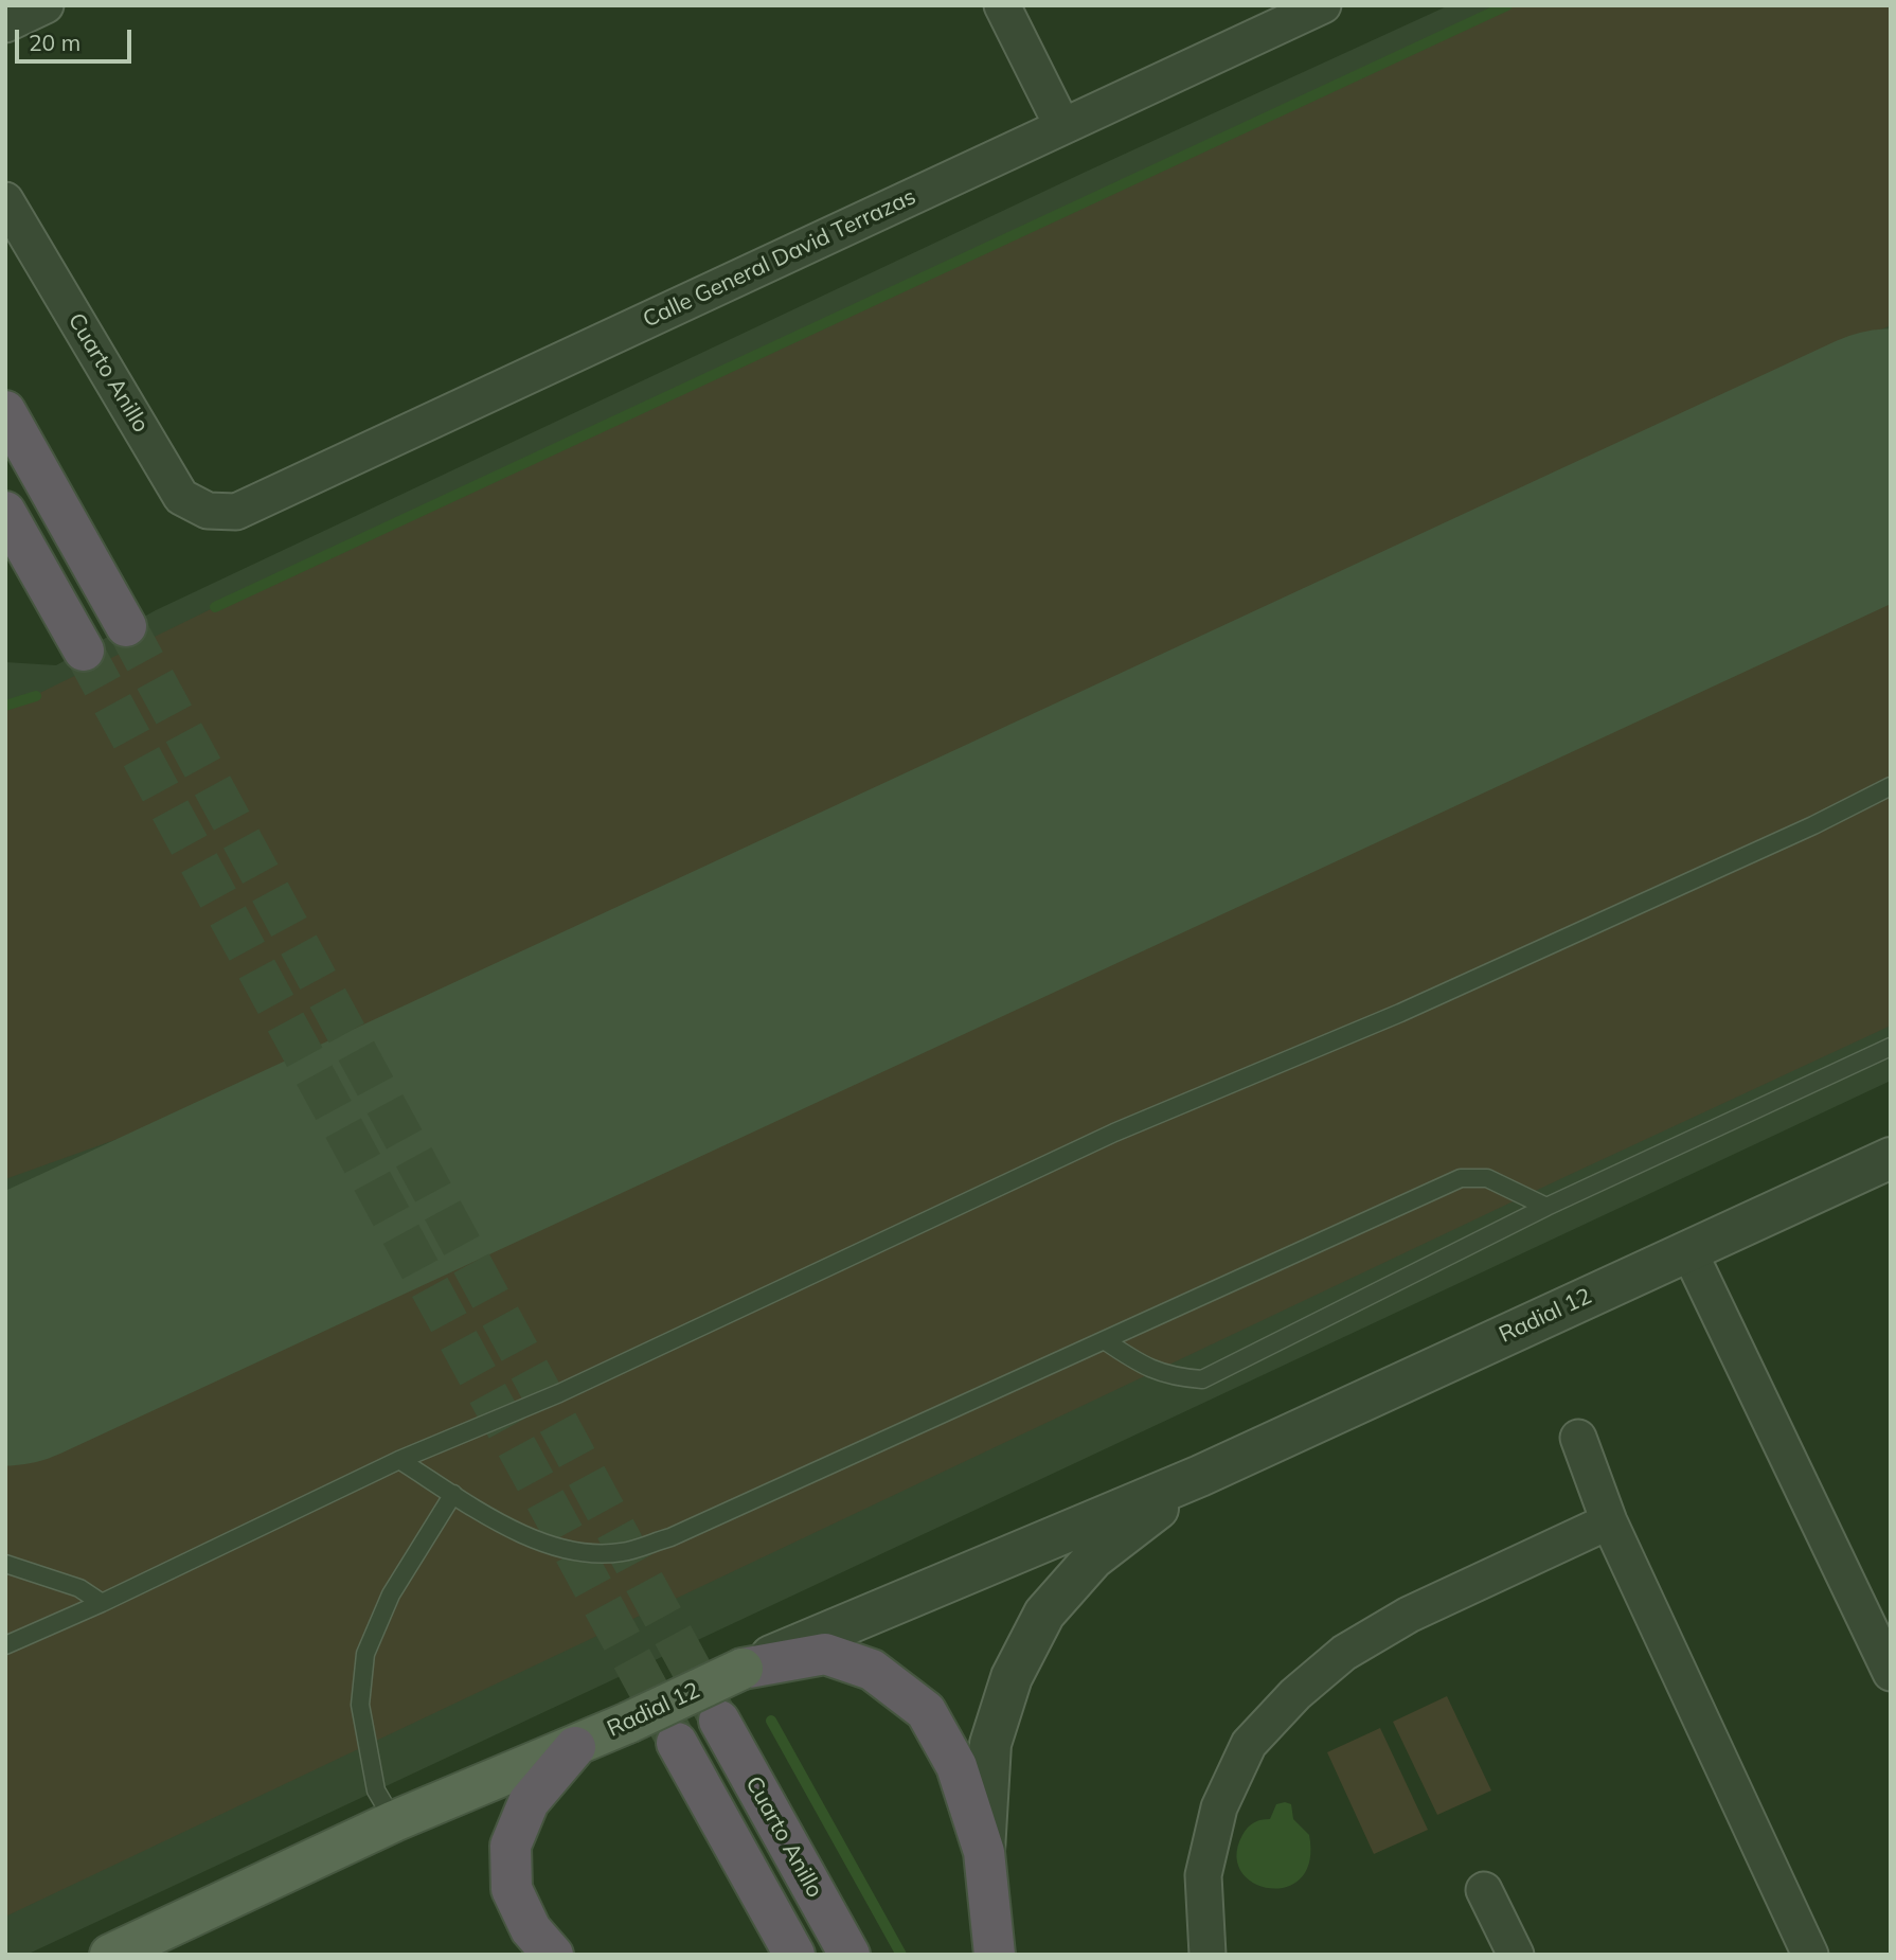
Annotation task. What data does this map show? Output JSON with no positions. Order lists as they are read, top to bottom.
{
  "streets": {
    "highway": ["Cuarto Anillo"],
    "main road": ["Radial 12"],
    "street": ["Calle General David Terrazas"]
  },
  "crossings": [
    ["Calle General David Terrazas", "Cuarto Anillo"]
  ],
  "scale_bar": "20 m"
}
